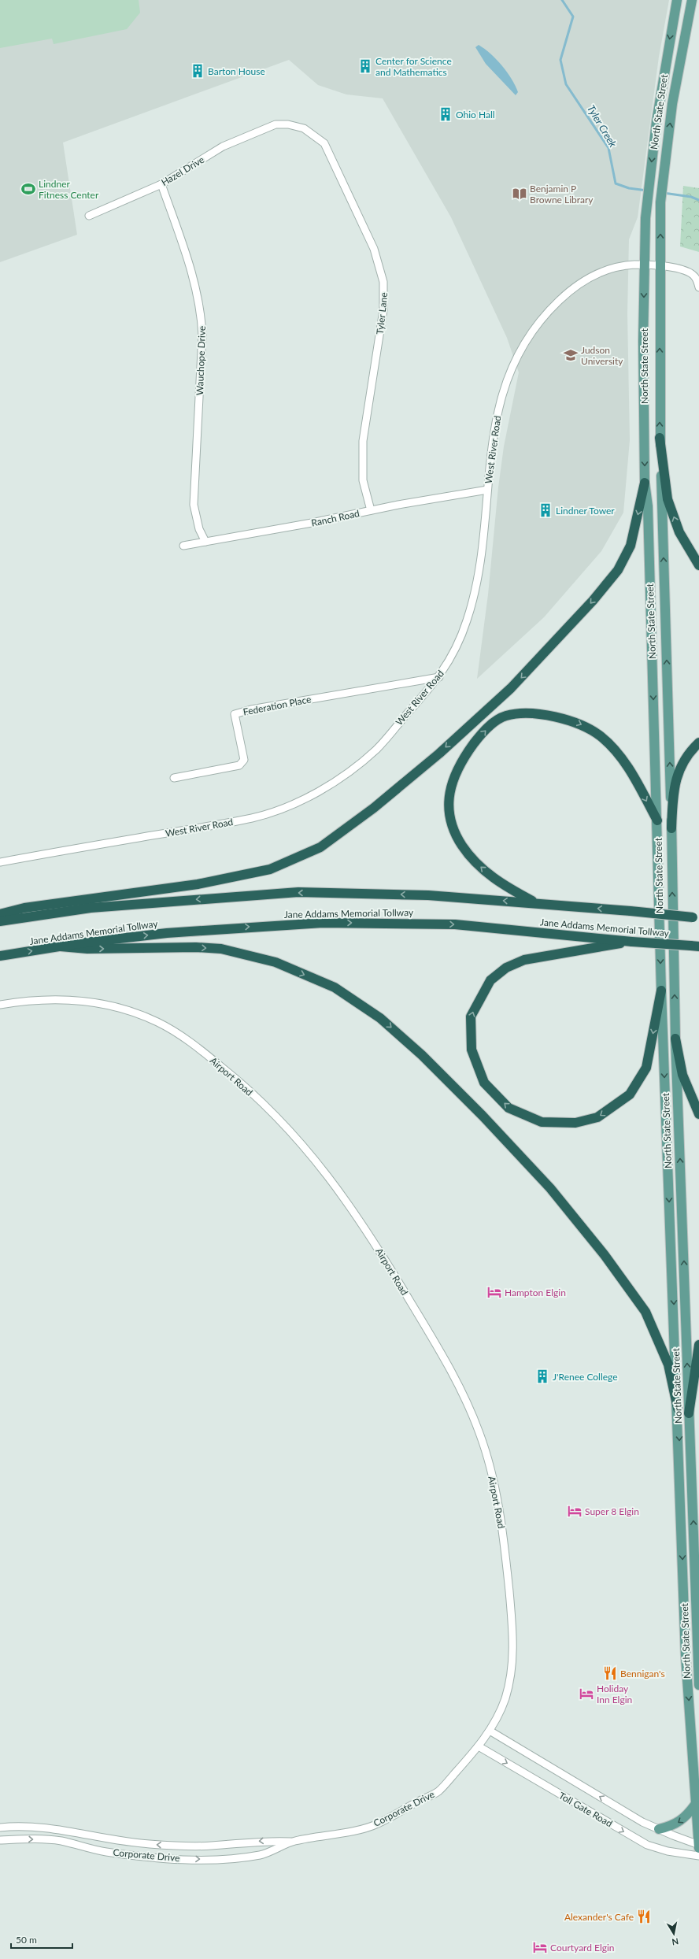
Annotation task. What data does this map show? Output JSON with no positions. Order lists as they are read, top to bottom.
{
  "streets": {
    "highway": ["Jane Addams Memorial Tollway"],
    "main road": ["North State Street"],
    "street": [
      "Hazel Drive",
      "Tyler Lane",
      "Wauchope Drive",
      "West River Road",
      "Ranch Road",
      "Federation Place",
      "Airport Road",
      "Corporate Drive",
      "Toll Gate Road"
    ]
  },
  "crossings": [
    ["North State Street", "West River Road"],
    ["North State Street", "Toll Gate Road"],
    ["Hazel Drive", "Tyler Lane"],
    ["Hazel Drive", "Wauchope Drive"],
    ["Tyler Lane", "Ranch Road"],
    ["Wauchope Drive", "Ranch Road"],
    ["West River Road", "Ranch Road"],
    ["West River Road", "Federation Place"],
    ["Airport Road", "Corporate Drive"],
    ["Airport Road", "Toll Gate Road"],
    ["Corporate Drive", "Toll Gate Road"]
  ],
  "water": ["Tyler Creek"],
  "places": {
    "building": [
      "Center for Science and Mathematics",
      "Barton House",
      "Ohio Hall",
      "Lindner Tower",
      "J'Renee College"
    ],
    "sports": ["Lindner Fitness Center"],
    "library": ["Benjamin P Browne Library"],
    "school or university": ["Judson University"],
    "hotel": [
      "Hampton Elgin",
      "Super 8 Elgin",
      "Holiday Inn Elgin",
      "Courtyard Elgin"
    ],
    "restaurant": ["Bennigan's", "Alexander's Cafe"]
  },
  "scale_bar": "50 m",
  "north": "bottom"
}
